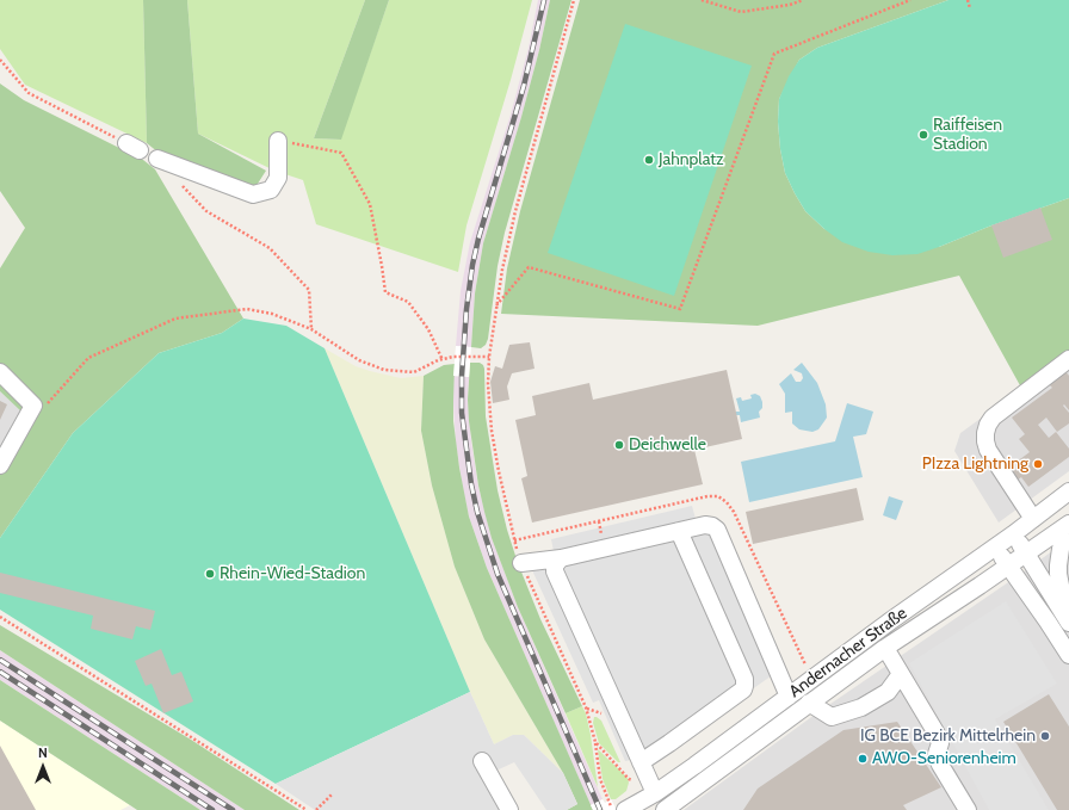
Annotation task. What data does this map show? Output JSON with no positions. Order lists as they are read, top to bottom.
{
  "streets": {
    "street": ["Andernacher Straße"]
  },
  "places": [
    "Raiffeisen Stadion",
    "Jahnplatz",
    "Deichwelle",
    "PIzza Lightning",
    "Rhein-Wied-Stadion",
    "IG BCE Bezirk Mittelrhein",
    "AWO-Seniorenheim"
  ],
  "north": "top"
}
